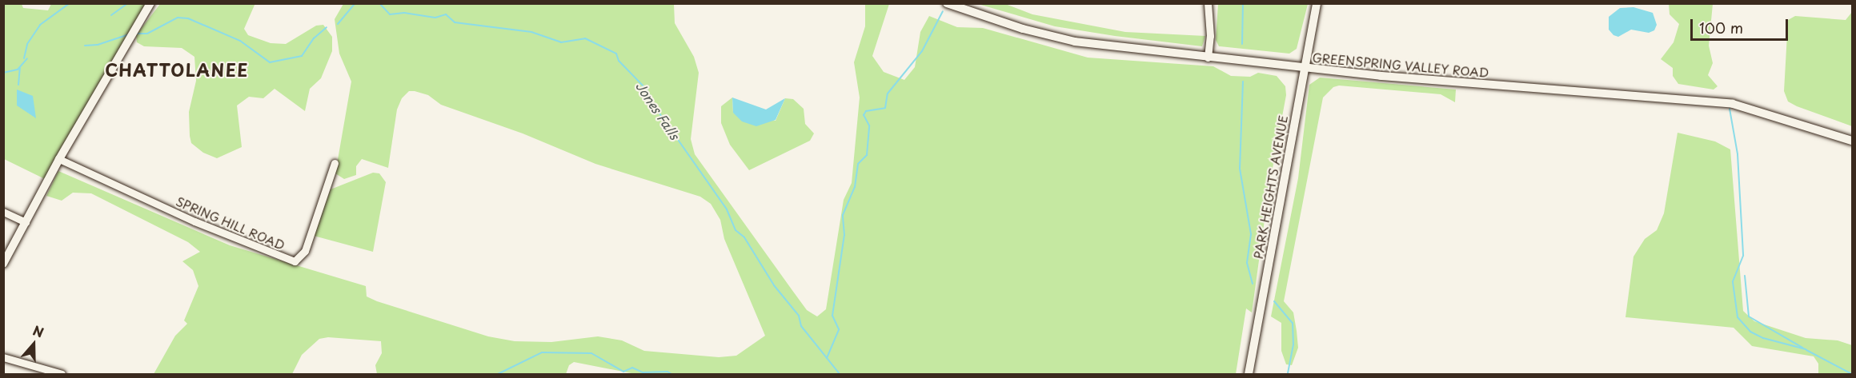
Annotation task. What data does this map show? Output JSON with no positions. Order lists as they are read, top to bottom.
{
  "streets": {
    "main road": ["GREENSPRING VALLEY ROAD", "PARK HEIGHTS AVENUE"],
    "street": ["SPRING HILL ROAD"]
  },
  "crossings": [
    ["GREENSPRING VALLEY ROAD", "PARK HEIGHTS AVENUE"]
  ],
  "districts": ["CHATTOLANEE"],
  "water": ["Jones Falls"],
  "scale_bar": "100 m",
  "north": "top"
}
